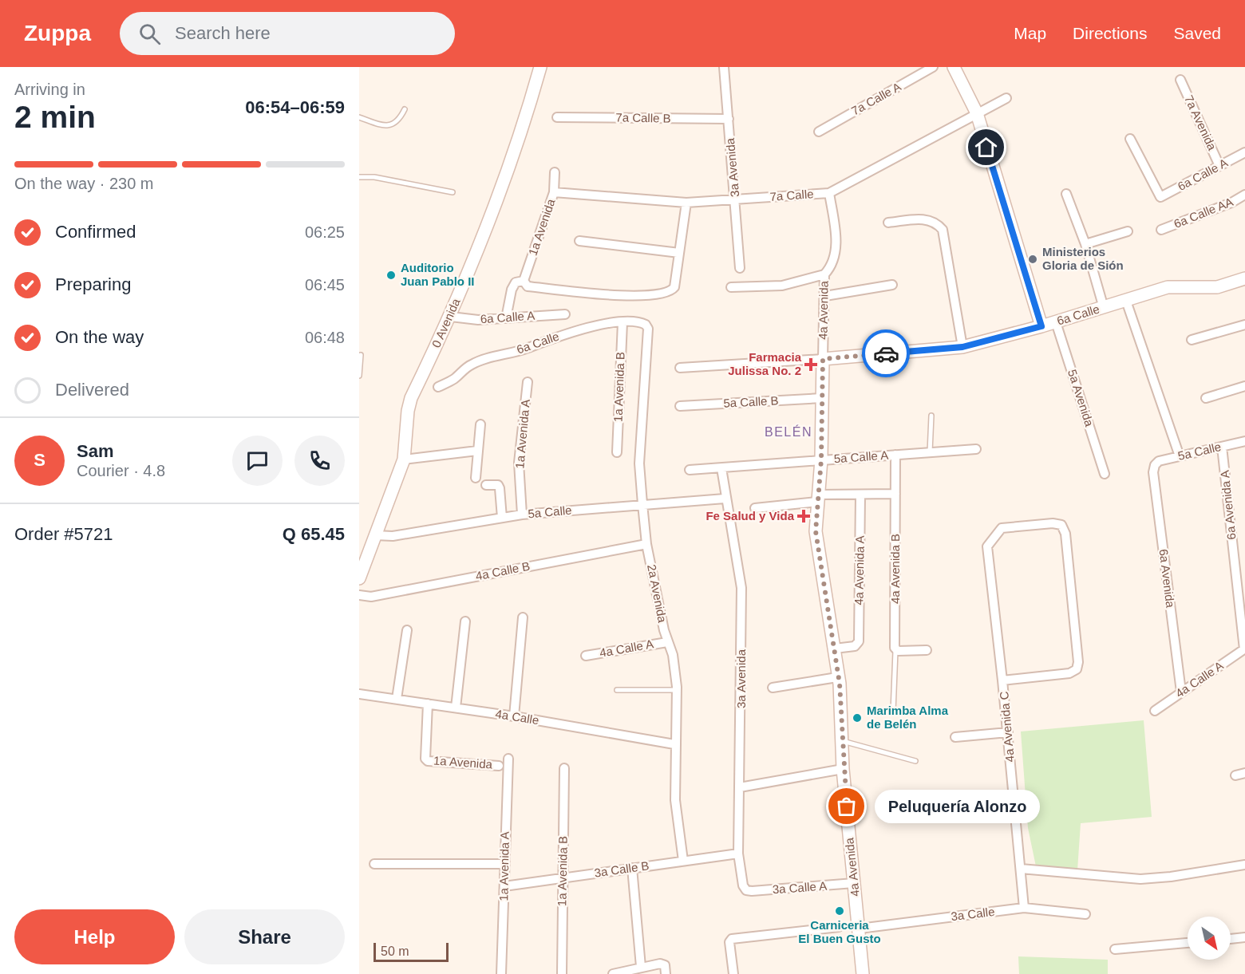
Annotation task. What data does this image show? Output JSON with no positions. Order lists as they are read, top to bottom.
{
  "streets": {
    "street": [
      "7a Calle A",
      "7a Calle B",
      "7a Avenida",
      "3a Avenida",
      "6a Calle A",
      "7a Calle",
      "6a Calle AA",
      "1a Avenida",
      "4a Avenida",
      "6a Calle",
      "0 Avenida",
      "1a Avenida B",
      "5a Avenida",
      "5a Calle B",
      "1a Avenida A",
      "5a Calle",
      "5a Calle A",
      "6a Avenida A",
      "4a Avenida B",
      "4a Avenida A",
      "4a Calle B",
      "6a Avenida",
      "2a Avenida",
      "4a Calle A",
      "4a Calle",
      "4a Avenida C",
      "3a Calle B",
      "3a Calle A",
      "3a Calle"
    ]
  },
  "crossings": [
    ["7a Calle B", "3a Avenida"],
    ["7a Avenida", "6a Calle A"],
    ["3a Avenida", "7a Calle"],
    ["3a Avenida", "5a Calle"],
    ["3a Avenida", "5a Calle A"],
    ["3a Avenida", "3a Calle B"],
    ["3a Avenida", "3a Calle A"],
    ["6a Calle A", "0 Avenida"],
    ["7a Calle", "1a Avenida"],
    ["7a Calle", "4a Avenida"],
    ["1a Avenida", "4a Calle"],
    ["4a Avenida", "6a Calle"],
    ["4a Avenida", "5a Calle B"],
    ["4a Avenida", "5a Calle A"],
    ["4a Avenida", "4a Avenida A"],
    ["4a Avenida", "3a Calle A"],
    ["4a Avenida", "3a Calle"],
    ["6a Calle", "1a Avenida B"],
    ["6a Calle", "5a Avenida"],
    ["6a Calle", "2a Avenida"],
    ["0 Avenida", "5a Calle"],
    ["1a Avenida B", "3a Calle B"],
    ["1a Avenida A", "5a Calle"],
    ["1a Avenida A", "3a Calle B"],
    ["5a Calle", "6a Avenida A"],
    ["5a Calle", "6a Avenida"],
    ["5a Calle", "2a Avenida"],
    ["5a Calle A", "4a Avenida B"],
    ["6a Avenida A", "4a Calle A"],
    ["4a Calle B", "2a Avenida"],
    ["6a Avenida", "4a Calle A"],
    ["2a Avenida", "4a Calle A"],
    ["2a Avenida", "4a Calle"],
    ["2a Avenida", "3a Calle B"],
    ["4a Avenida C", "3a Calle"]
  ],
  "districts": ["BELÉN"],
  "places": {
    "other": [
      "Ministerios Gloria de Sión",
      "Auditorio Juan Pablo II",
      "Marimba Alma de Belén",
      "Peluquería Alonzo",
      "Carniceria El Buen Gusto"
    ],
    "health": ["Farmacia Julissa No. 2", "Fe Salud y Vida"]
  },
  "scale_bar": "50 m",
  "north": "bottom right",
  "page": {
    "header": "Zuppa",
    "search": "Search here",
    "nav": ["Map", "Directions", "Saved"],
    "heading": ["2 min", "Arriving in", "06:54–06:59"],
    "panel": [
      "Sam",
      "Courier · 4.8",
      "Order #5721",
      "Q 65.45"
    ],
    "bar": "On the way · 230 m",
    "list": [
      ["Confirmed", "06:25"],
      ["Preparing", "06:45"],
      ["On the way", "06:48"],
      "Delivered"
    ],
    "round": "S",
    "bubble": "Peluquería Alonzo",
    "buttons": ["Help", "Share"],
    "scale": "50 m"
  }
}
